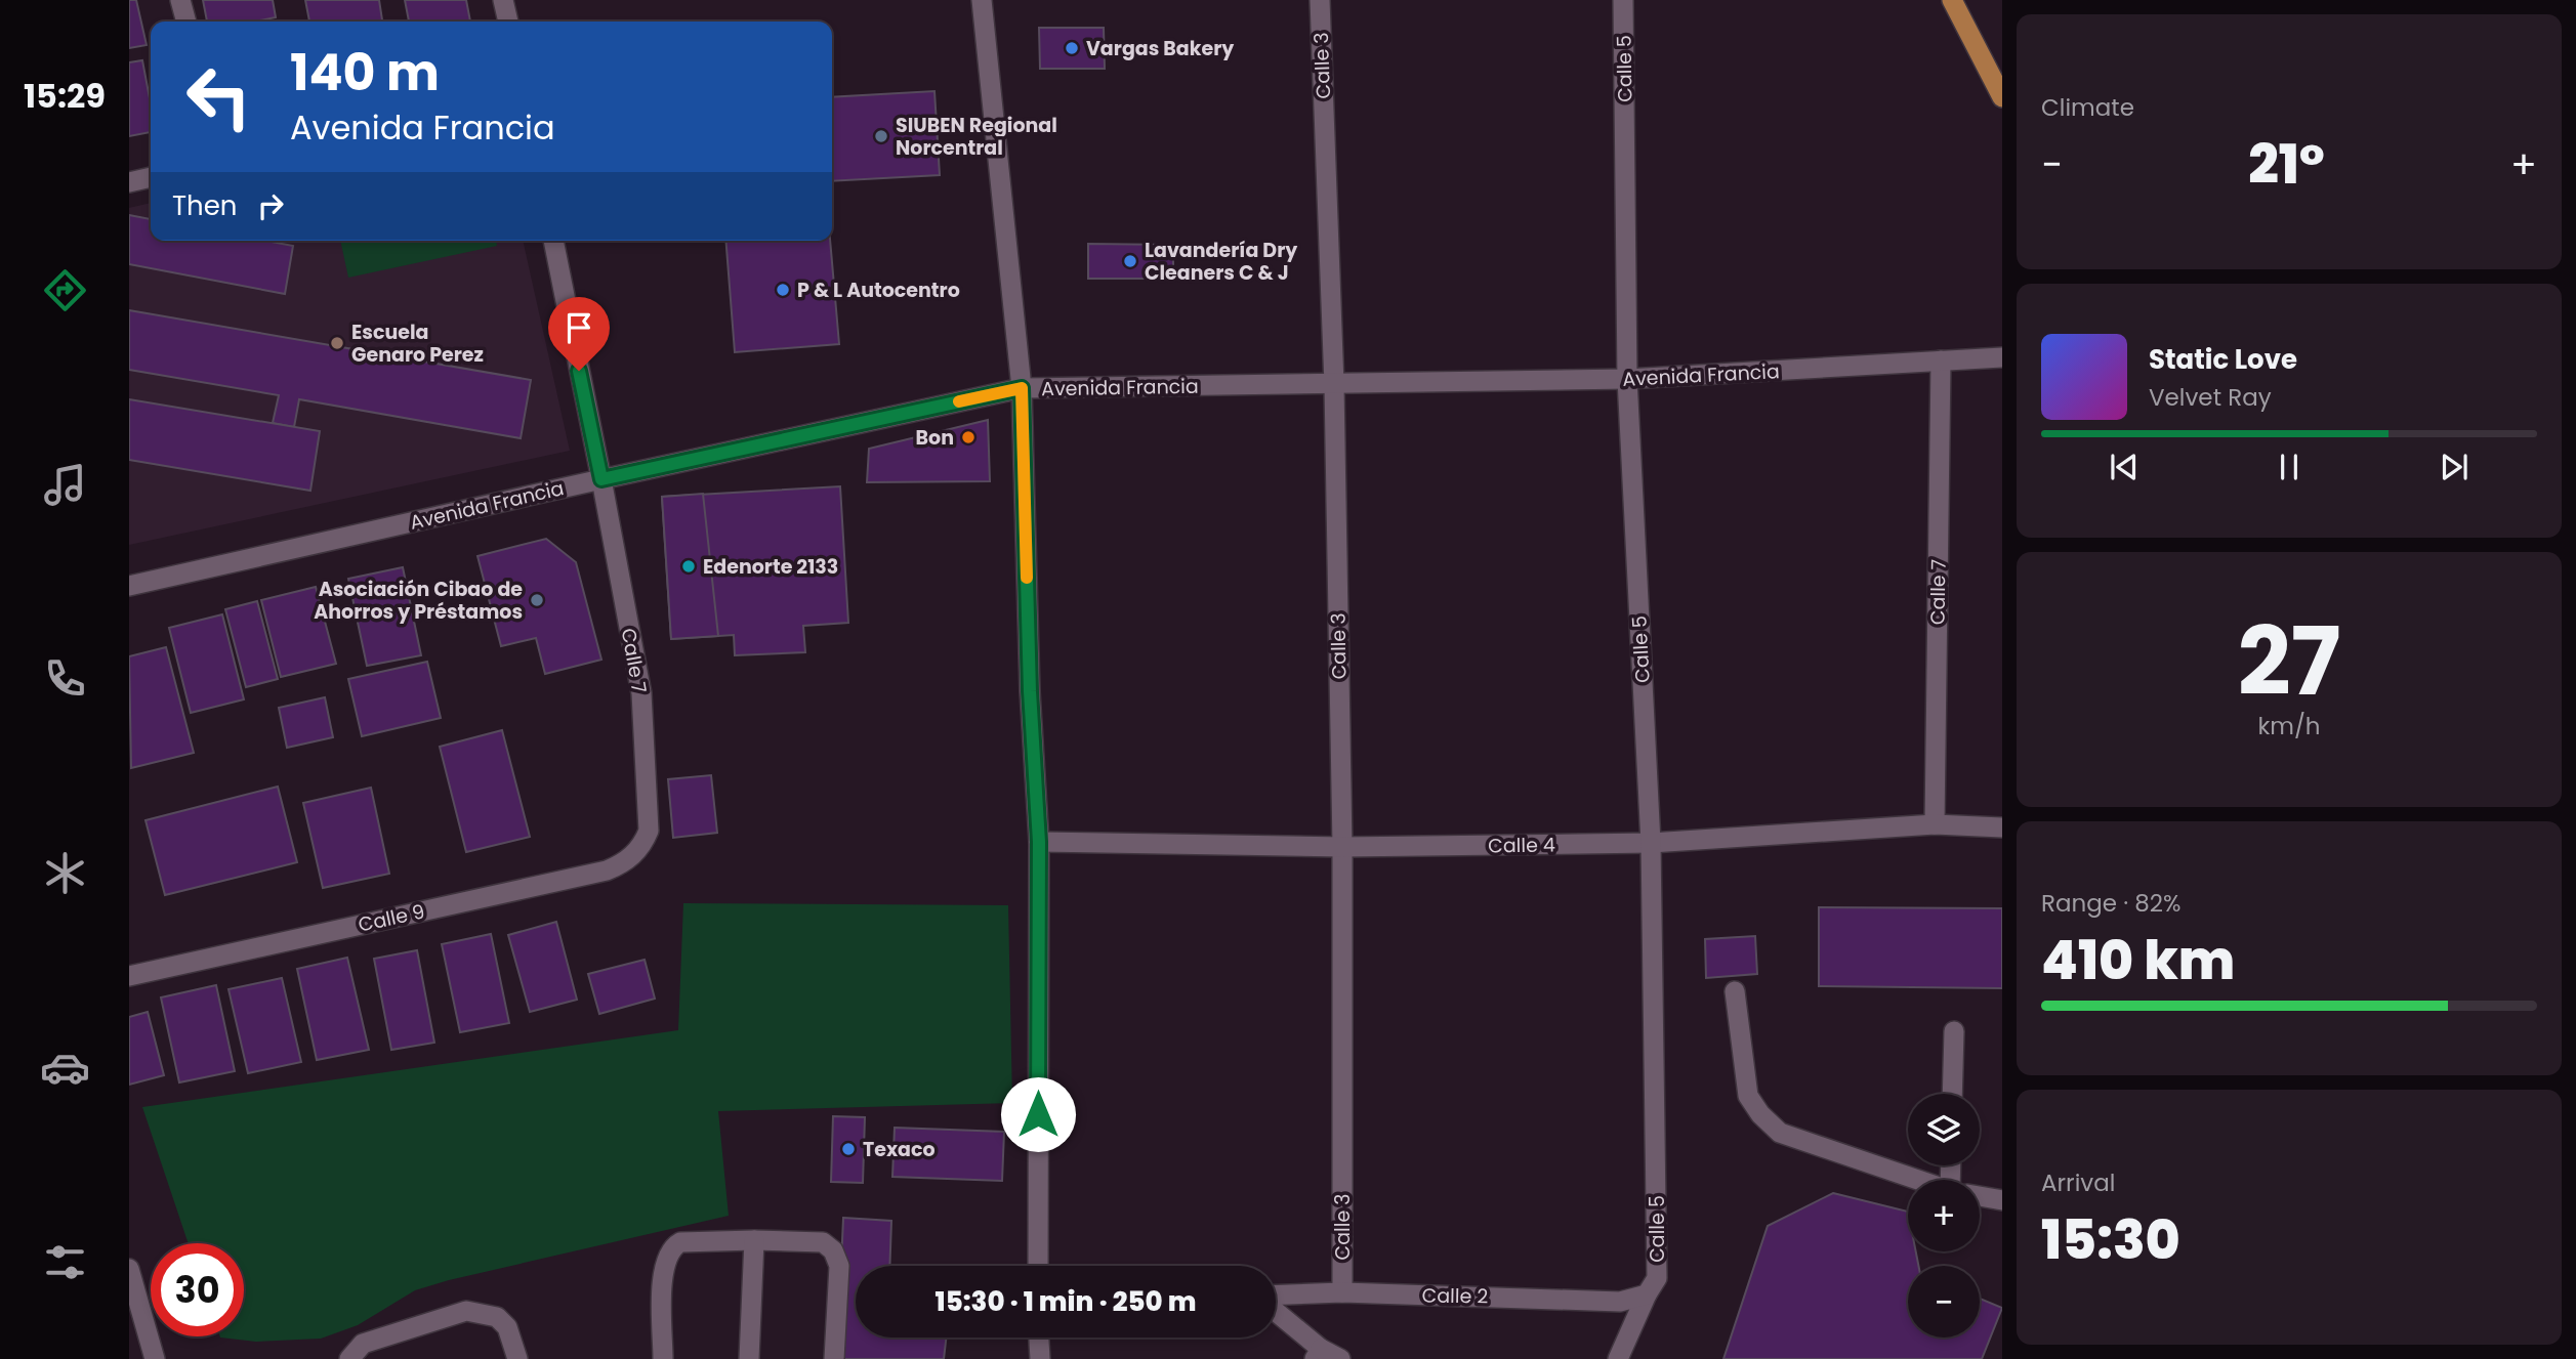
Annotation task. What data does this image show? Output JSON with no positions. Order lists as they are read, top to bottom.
{
  "streets": {
    "street": [
      "Calle 3",
      "Calle 5",
      "Avenida Francia",
      "Calle 7",
      "Calle 4",
      "Calle 9",
      "Calle 2"
    ]
  },
  "crossings": [
    ["Calle 3", "Avenida Francia"],
    ["Calle 3", "Calle 4"],
    ["Calle 3", "Calle 2"],
    ["Calle 5", "Avenida Francia"],
    ["Calle 5", "Calle 4"],
    ["Calle 5", "Calle 2"],
    ["Avenida Francia", "Calle 7"],
    ["Calle 7", "Calle 4"],
    ["Calle 7", "Calle 9"]
  ],
  "places": [
    "Vargas Bakery",
    "SIUBEN Regional Norcentral",
    "Lavandería Dry Cleaners C & J",
    "P & L Autocentro",
    "Escuela Genaro Perez",
    "Bon",
    "Edenorte 2133",
    "Asociación Cibao de Ahorros y Préstamos",
    "Texaco"
  ],
  "page": {
    "tabs": "15:29",
    "tile": [
      "Climate",
      ["27", "km/h"],
      ["Range · 82%", "410 km"],
      ["Arrival", "15:30"]
    ],
    "turn": ["140 m", "Avenida Francia"],
    "heat": ["−", "21°", "+"],
    "then": "Then",
    "song": ["Static Love", "Velvet Ray"],
    "map_buttons": ["+", "−"],
    "limit": "30",
    "trip": "15:30 · 1 min · 250 m"
  }
}
